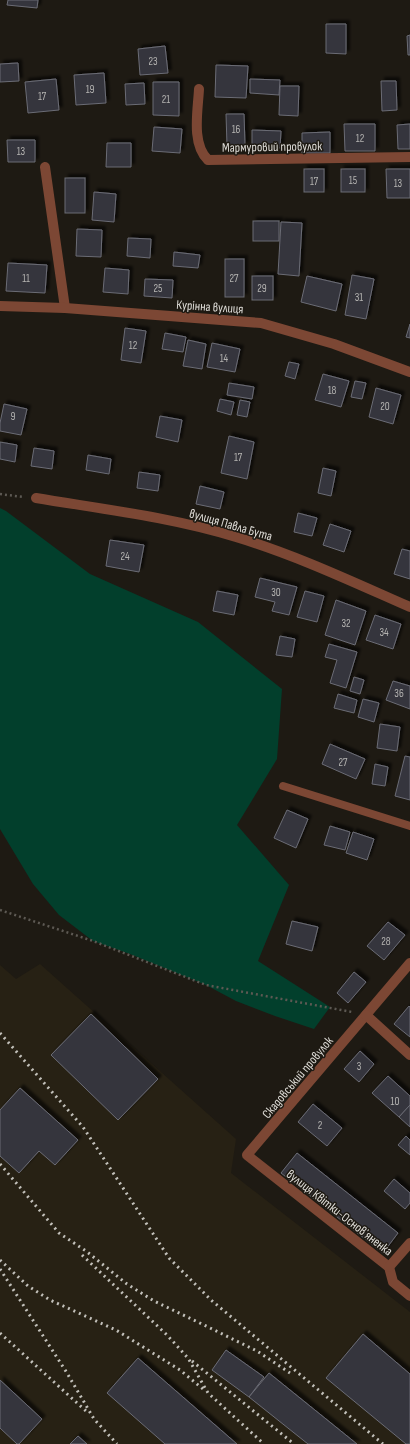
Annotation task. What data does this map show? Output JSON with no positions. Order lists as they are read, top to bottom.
{
  "streets": {
    "street": [
      "Мармуровий провулок",
      "Курінна вулиця",
      "вулиця Павла Бута",
      "Скадовський провулок",
      "вулиця Квітки-Основʼяненка"
    ]
  },
  "crossings": [
    ["Скадовський провулок", "вулиця Квітки-Основʼяненка"]
  ],
  "house_numbers": [
    "23",
    "19",
    "17",
    "21",
    "16",
    "12",
    "13",
    "15",
    "17",
    "13",
    "11",
    "27",
    "25",
    "29",
    "31",
    "12",
    "14",
    "18",
    "20",
    "9",
    "17",
    "24",
    "30",
    "32",
    "34",
    "36",
    "27",
    "28",
    "3",
    "10",
    "2"
  ]
}
